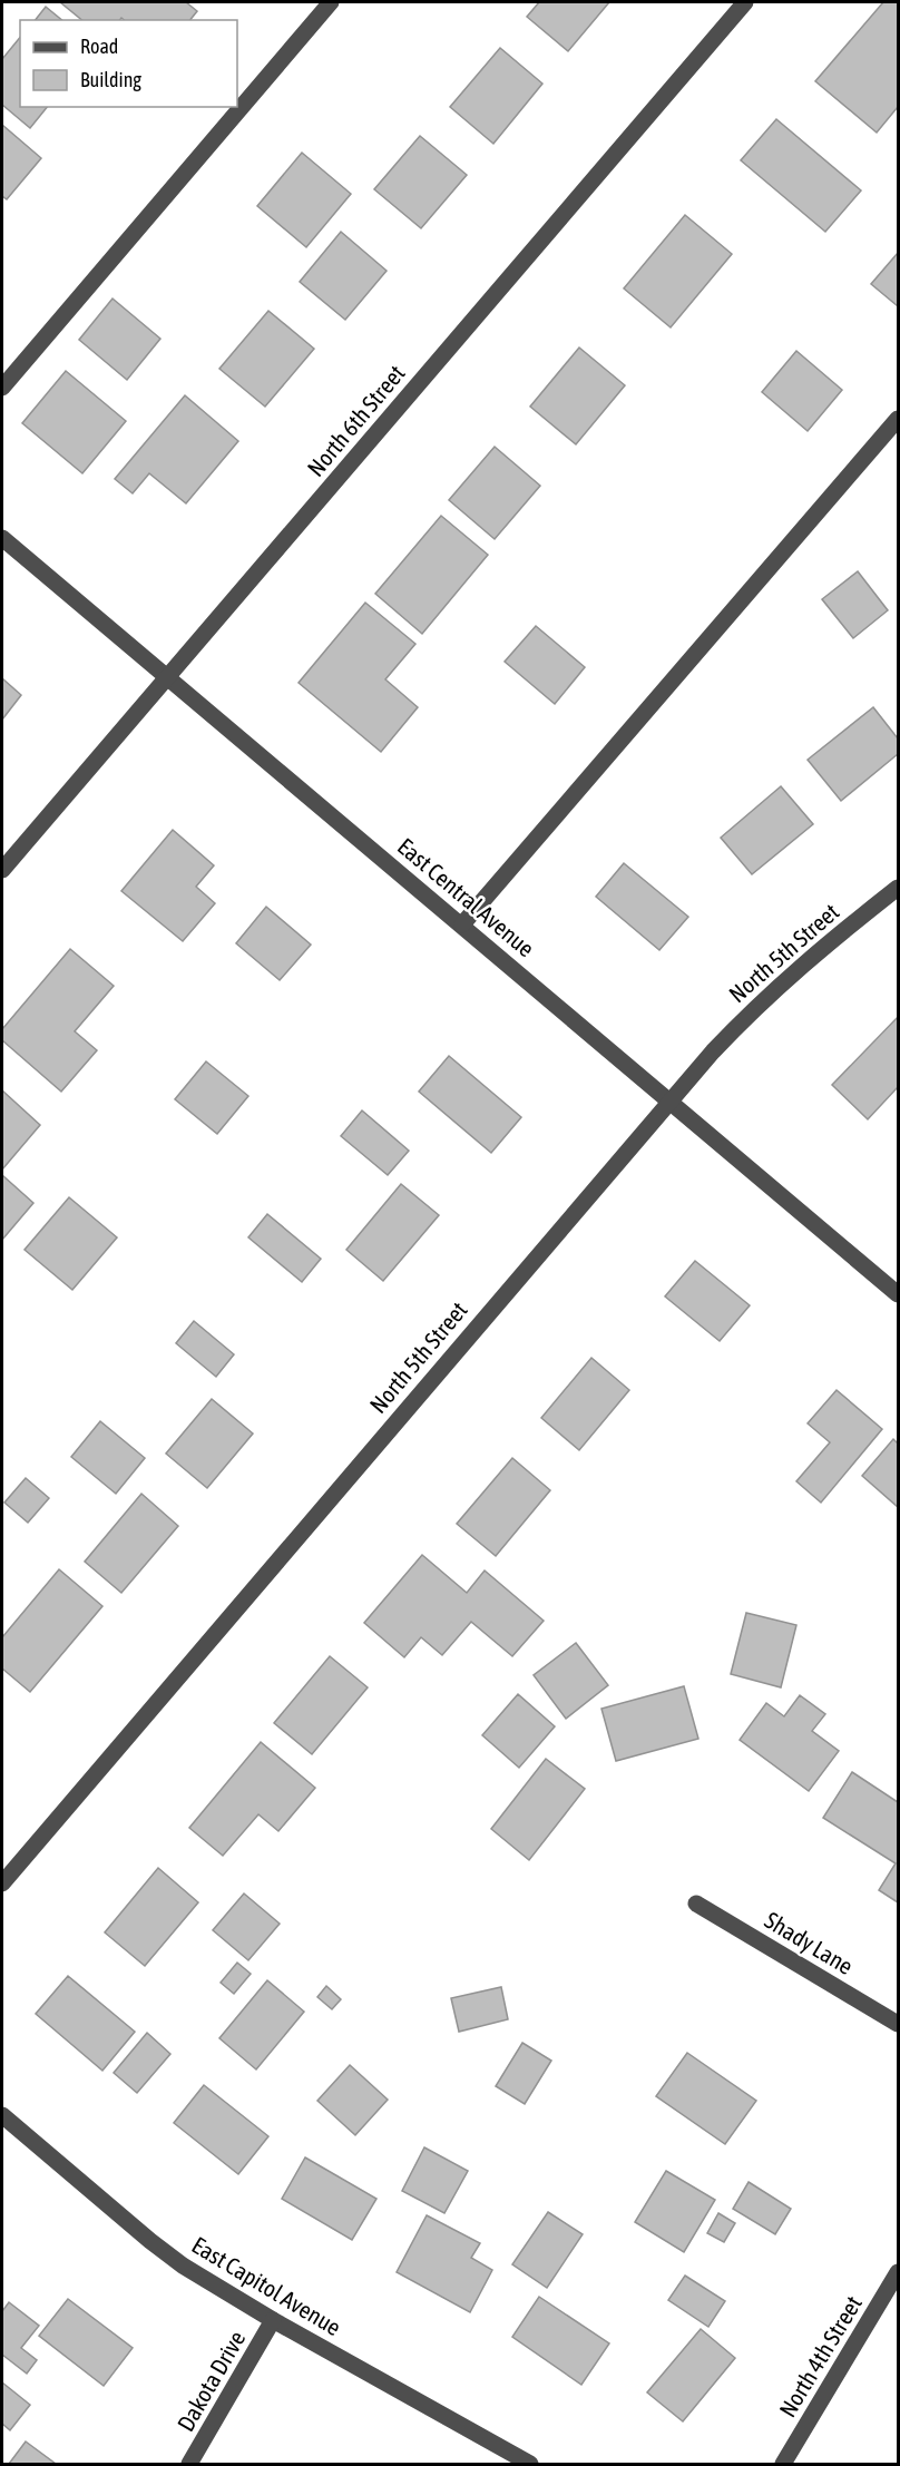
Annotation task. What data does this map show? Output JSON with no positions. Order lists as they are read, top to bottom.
{
  "streets": {
    "street": [
      "North 6th Street",
      "East Central Avenue",
      "North 5th Street",
      "Shady Lane",
      "East Capitol Avenue",
      "North 4th Street",
      "Dakota Drive"
    ]
  },
  "crossings": [
    ["North 6th Street", "East Central Avenue"],
    ["East Central Avenue", "North 5th Street"],
    ["East Capitol Avenue", "Dakota Drive"]
  ],
  "legend": ["Road", "Building"]
}
